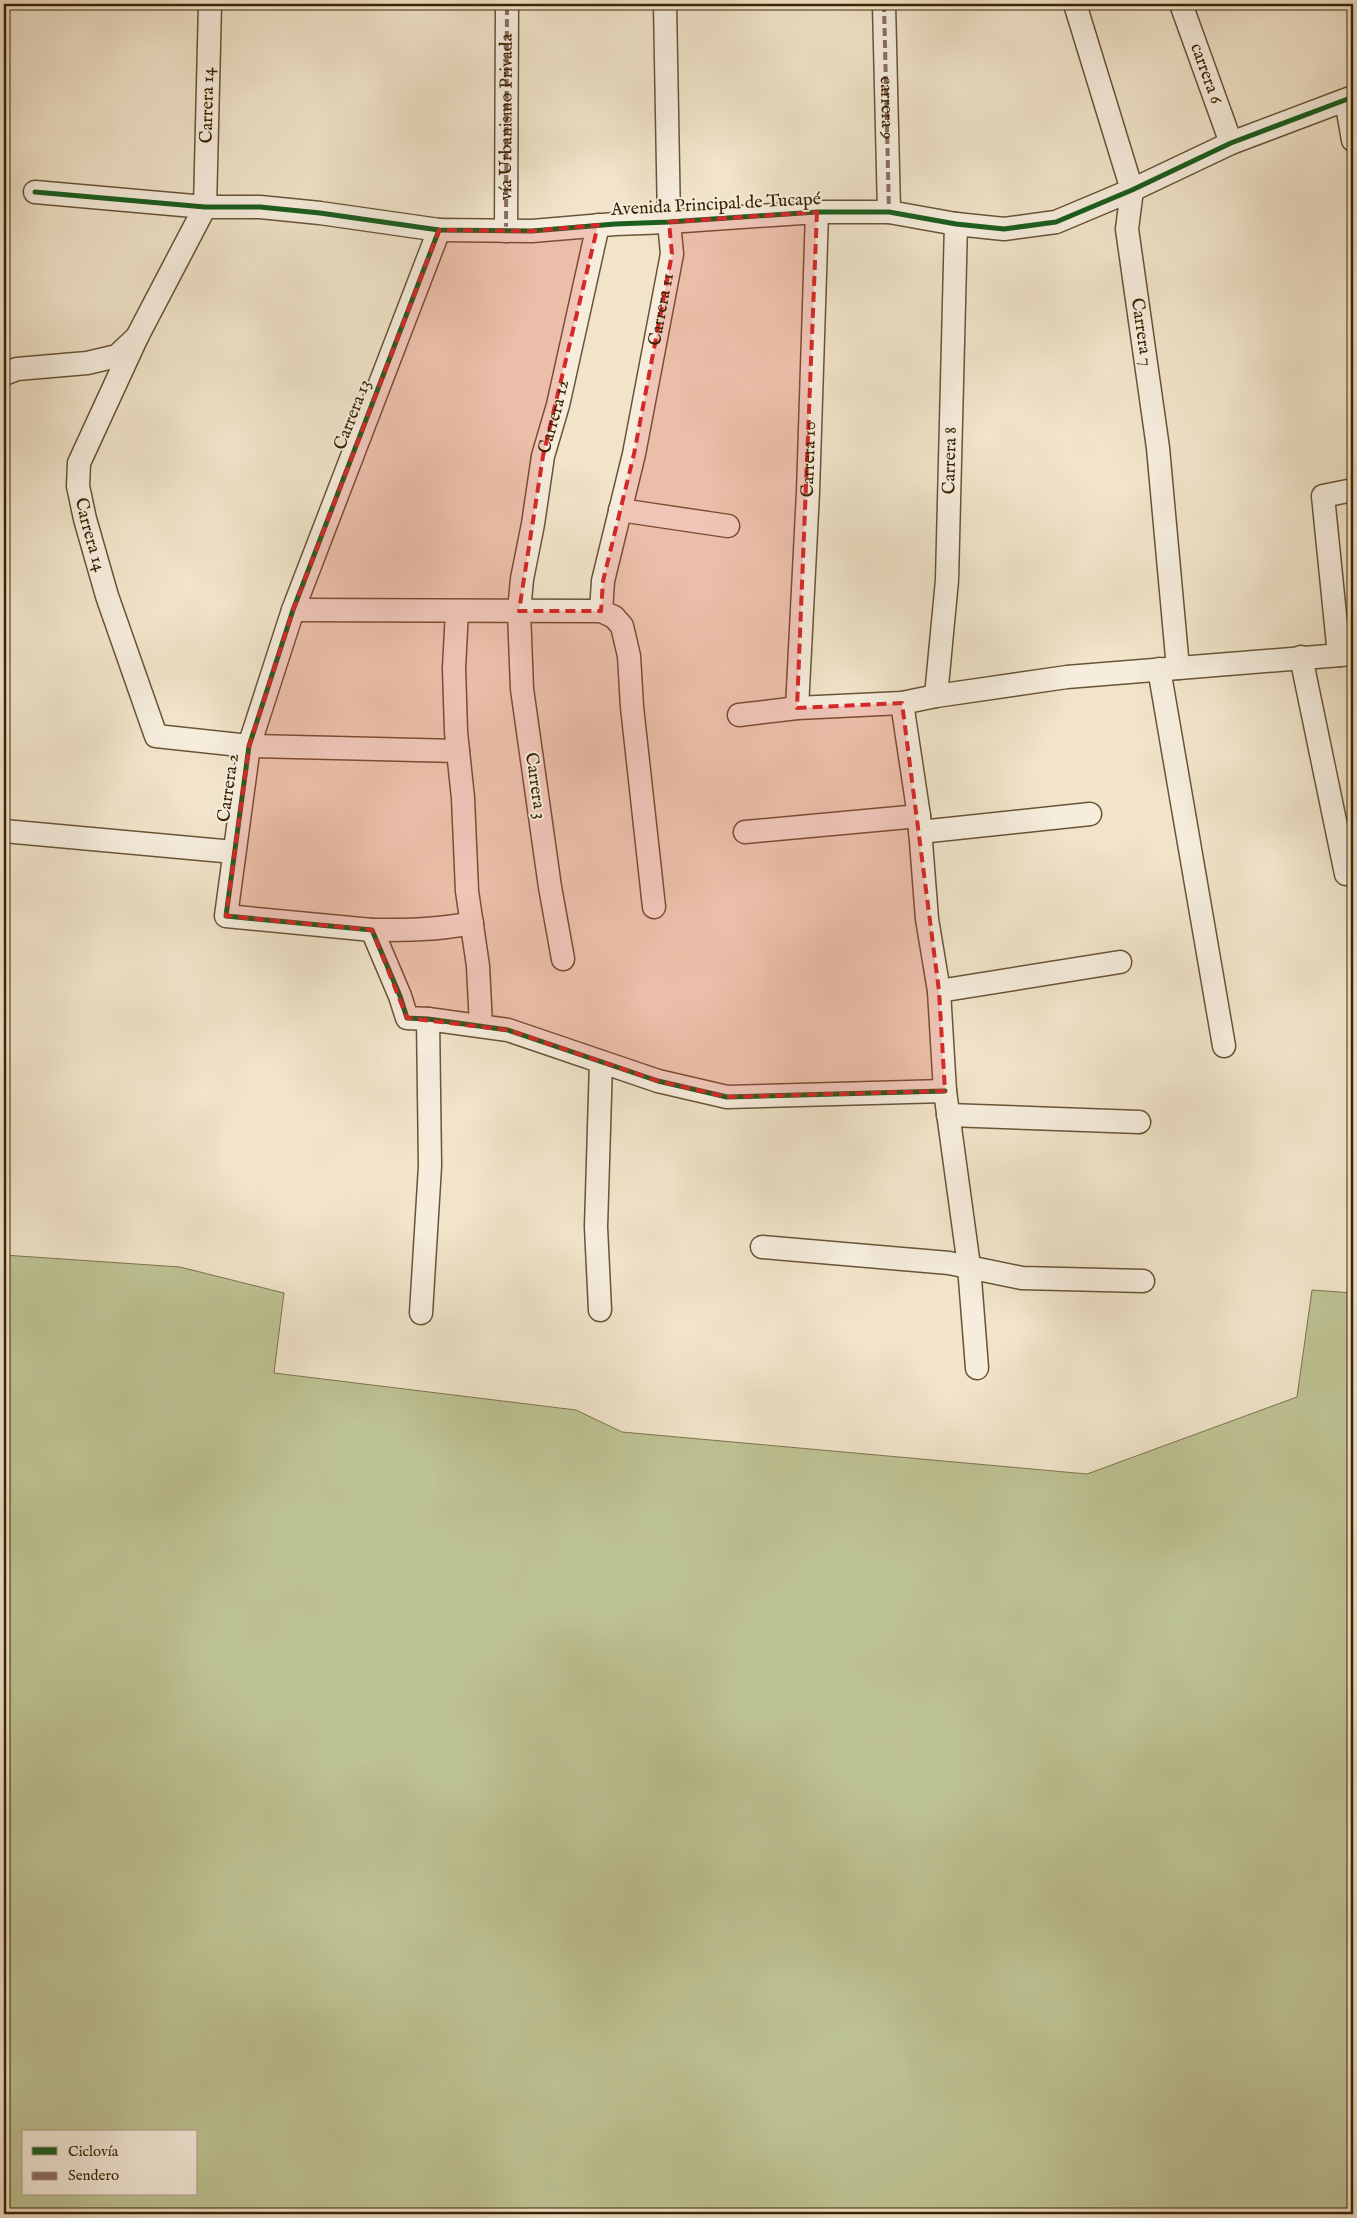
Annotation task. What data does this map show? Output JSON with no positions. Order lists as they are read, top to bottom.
{
  "streets": {
    "street": [
      "carrera 6",
      "Carrera 14",
      "carrera 9",
      "vía Urbanismo Privada",
      "Avenida Principal de Tucapé",
      "Carrera 11",
      "Carrera 7",
      "Carrera 13",
      "Carrera 12",
      "Carrera 10",
      "Carrera 8",
      "Carrera 3",
      "Carrera 2"
    ]
  },
  "crossings": [
    ["carrera 6", "Avenida Principal de Tucapé"],
    ["Carrera 14", "Avenida Principal de Tucapé"],
    ["Carrera 14", "Carrera 2"],
    ["carrera 9", "Avenida Principal de Tucapé"],
    ["vía Urbanismo Privada", "Avenida Principal de Tucapé"],
    ["Avenida Principal de Tucapé", "Carrera 11"],
    ["Avenida Principal de Tucapé", "Carrera 7"],
    ["Avenida Principal de Tucapé", "Carrera 13"],
    ["Avenida Principal de Tucapé", "Carrera 12"],
    ["Avenida Principal de Tucapé", "Carrera 10"],
    ["Avenida Principal de Tucapé", "Carrera 8"],
    ["Carrera 13", "Carrera 2"],
    ["Carrera 12", "Carrera 3"]
  ],
  "legend": ["Ciclovía", "Sendero"]
}
